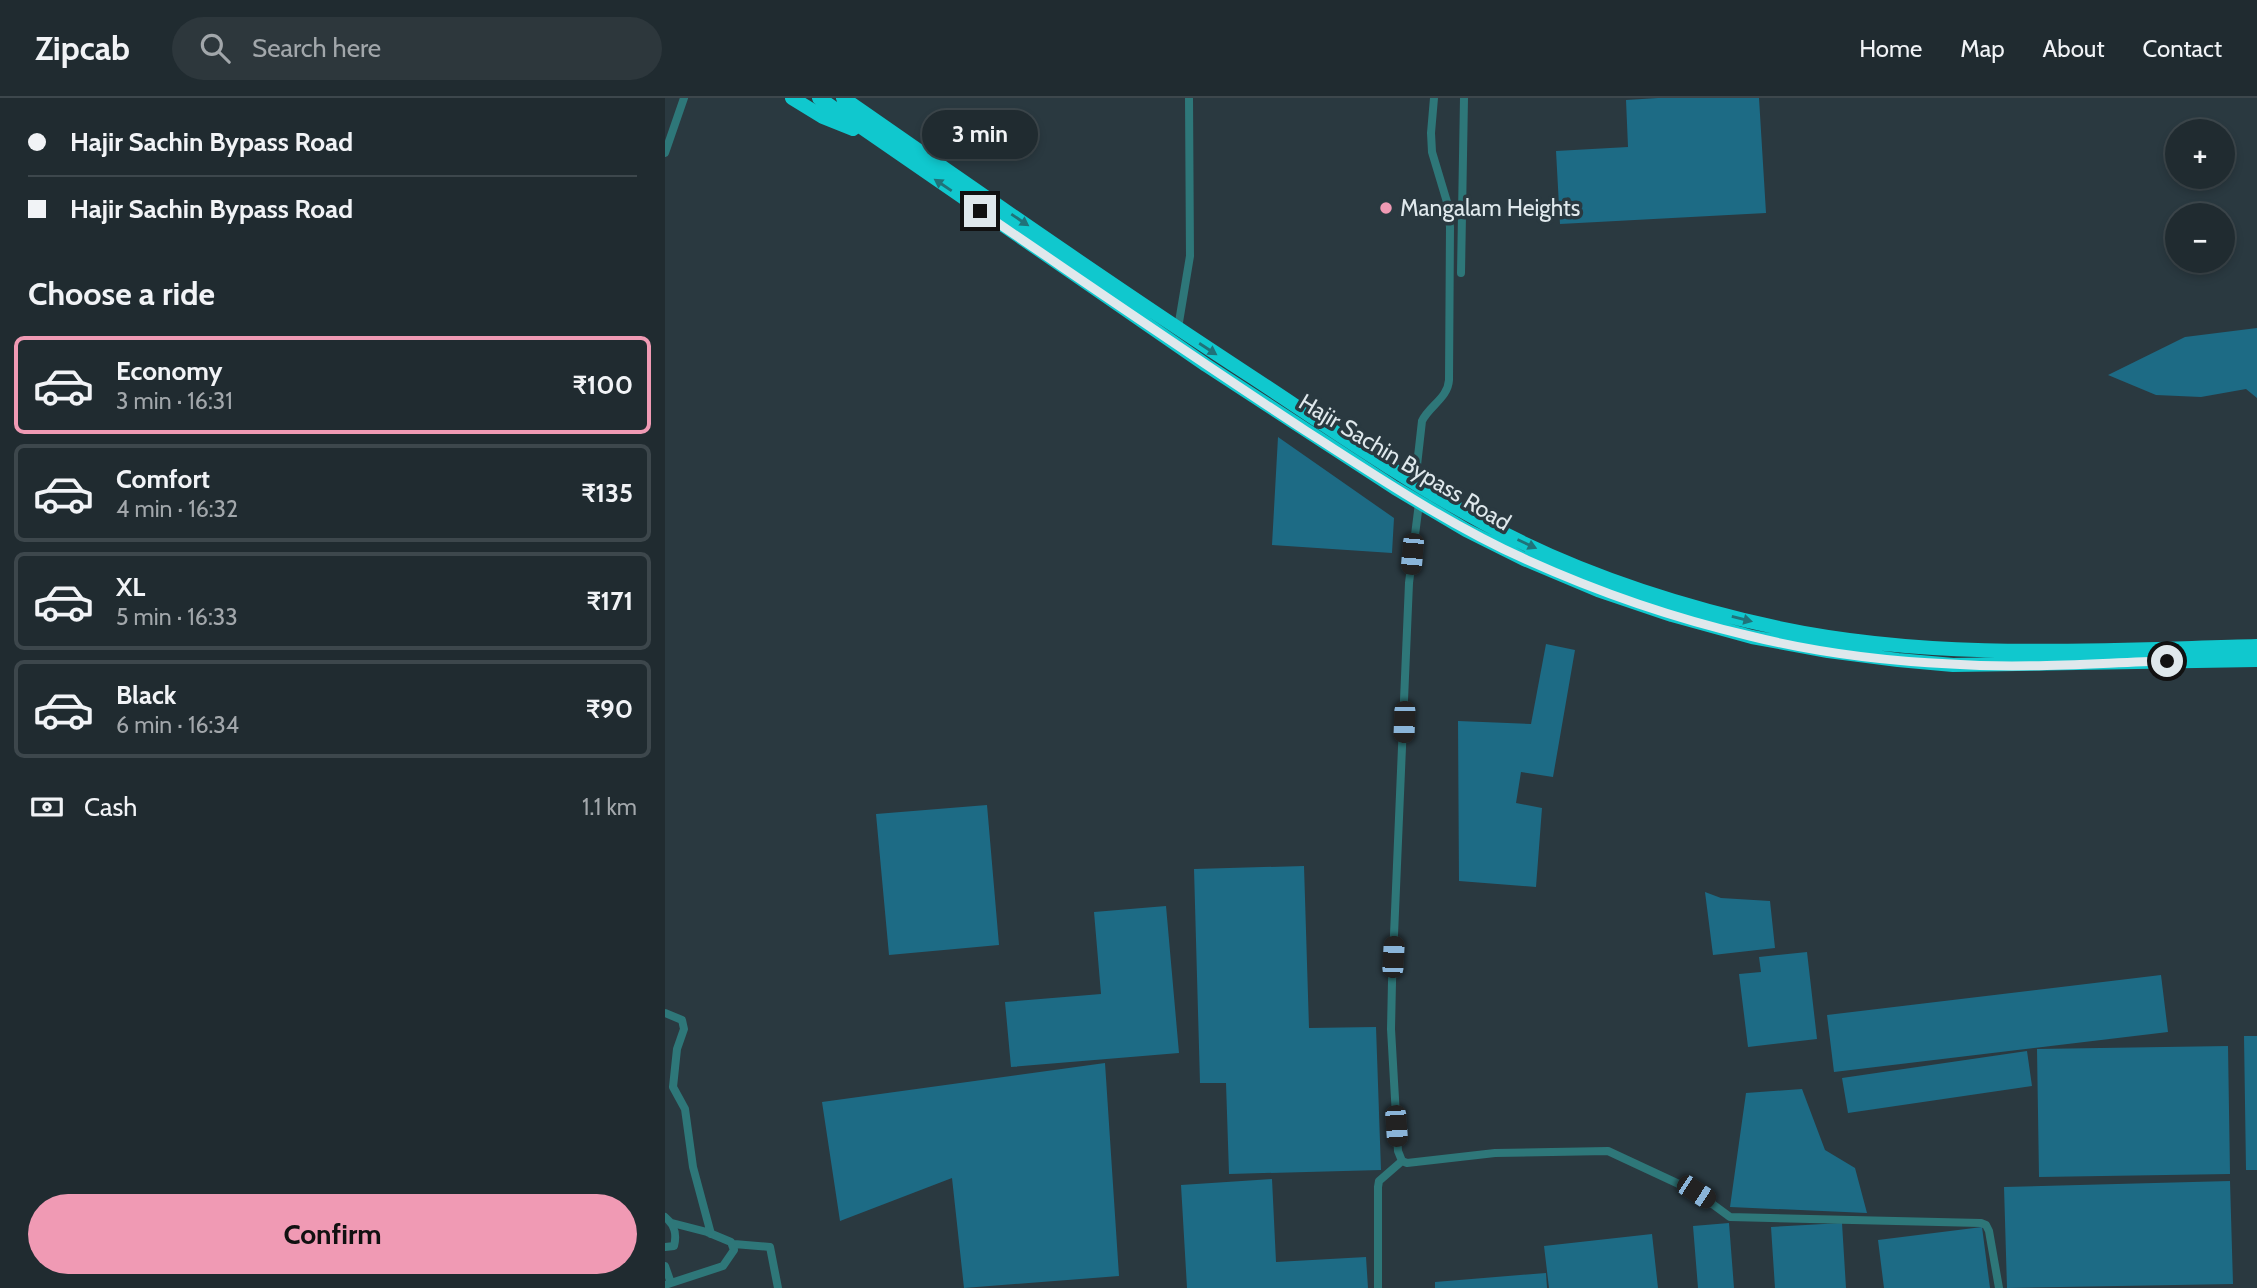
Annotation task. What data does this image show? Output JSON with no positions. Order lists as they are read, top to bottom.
{
  "streets": {
    "highway": ["Hajir Sachin Bypass Road"]
  },
  "places": ["Mangalam Heights"],
  "page": {
    "header": "Zipcab",
    "search": "Search here",
    "nav": [
      "Home",
      "Map",
      "About",
      "Contact"
    ],
    "banner": ["Hajir Sachin Bypass Road", "Hajir Sachin Bypass Road"],
    "bubble": "3 min",
    "map_buttons": ["+", "−"],
    "heading": "Choose a ride",
    "list": [
      {
        "name": "Economy",
        "note": "3 min · 16:31",
        "value": "₹100"
      },
      {
        "name": "Comfort",
        "note": "4 min · 16:32",
        "value": "₹135"
      },
      {
        "name": "XL",
        "note": "5 min · 16:33",
        "value": "₹171"
      },
      {
        "name": "Black",
        "note": "6 min · 16:34",
        "value": "₹90"
      }
    ],
    "pay": ["Cash", "1.1 km"],
    "buttons": "Confirm"
  }
}
